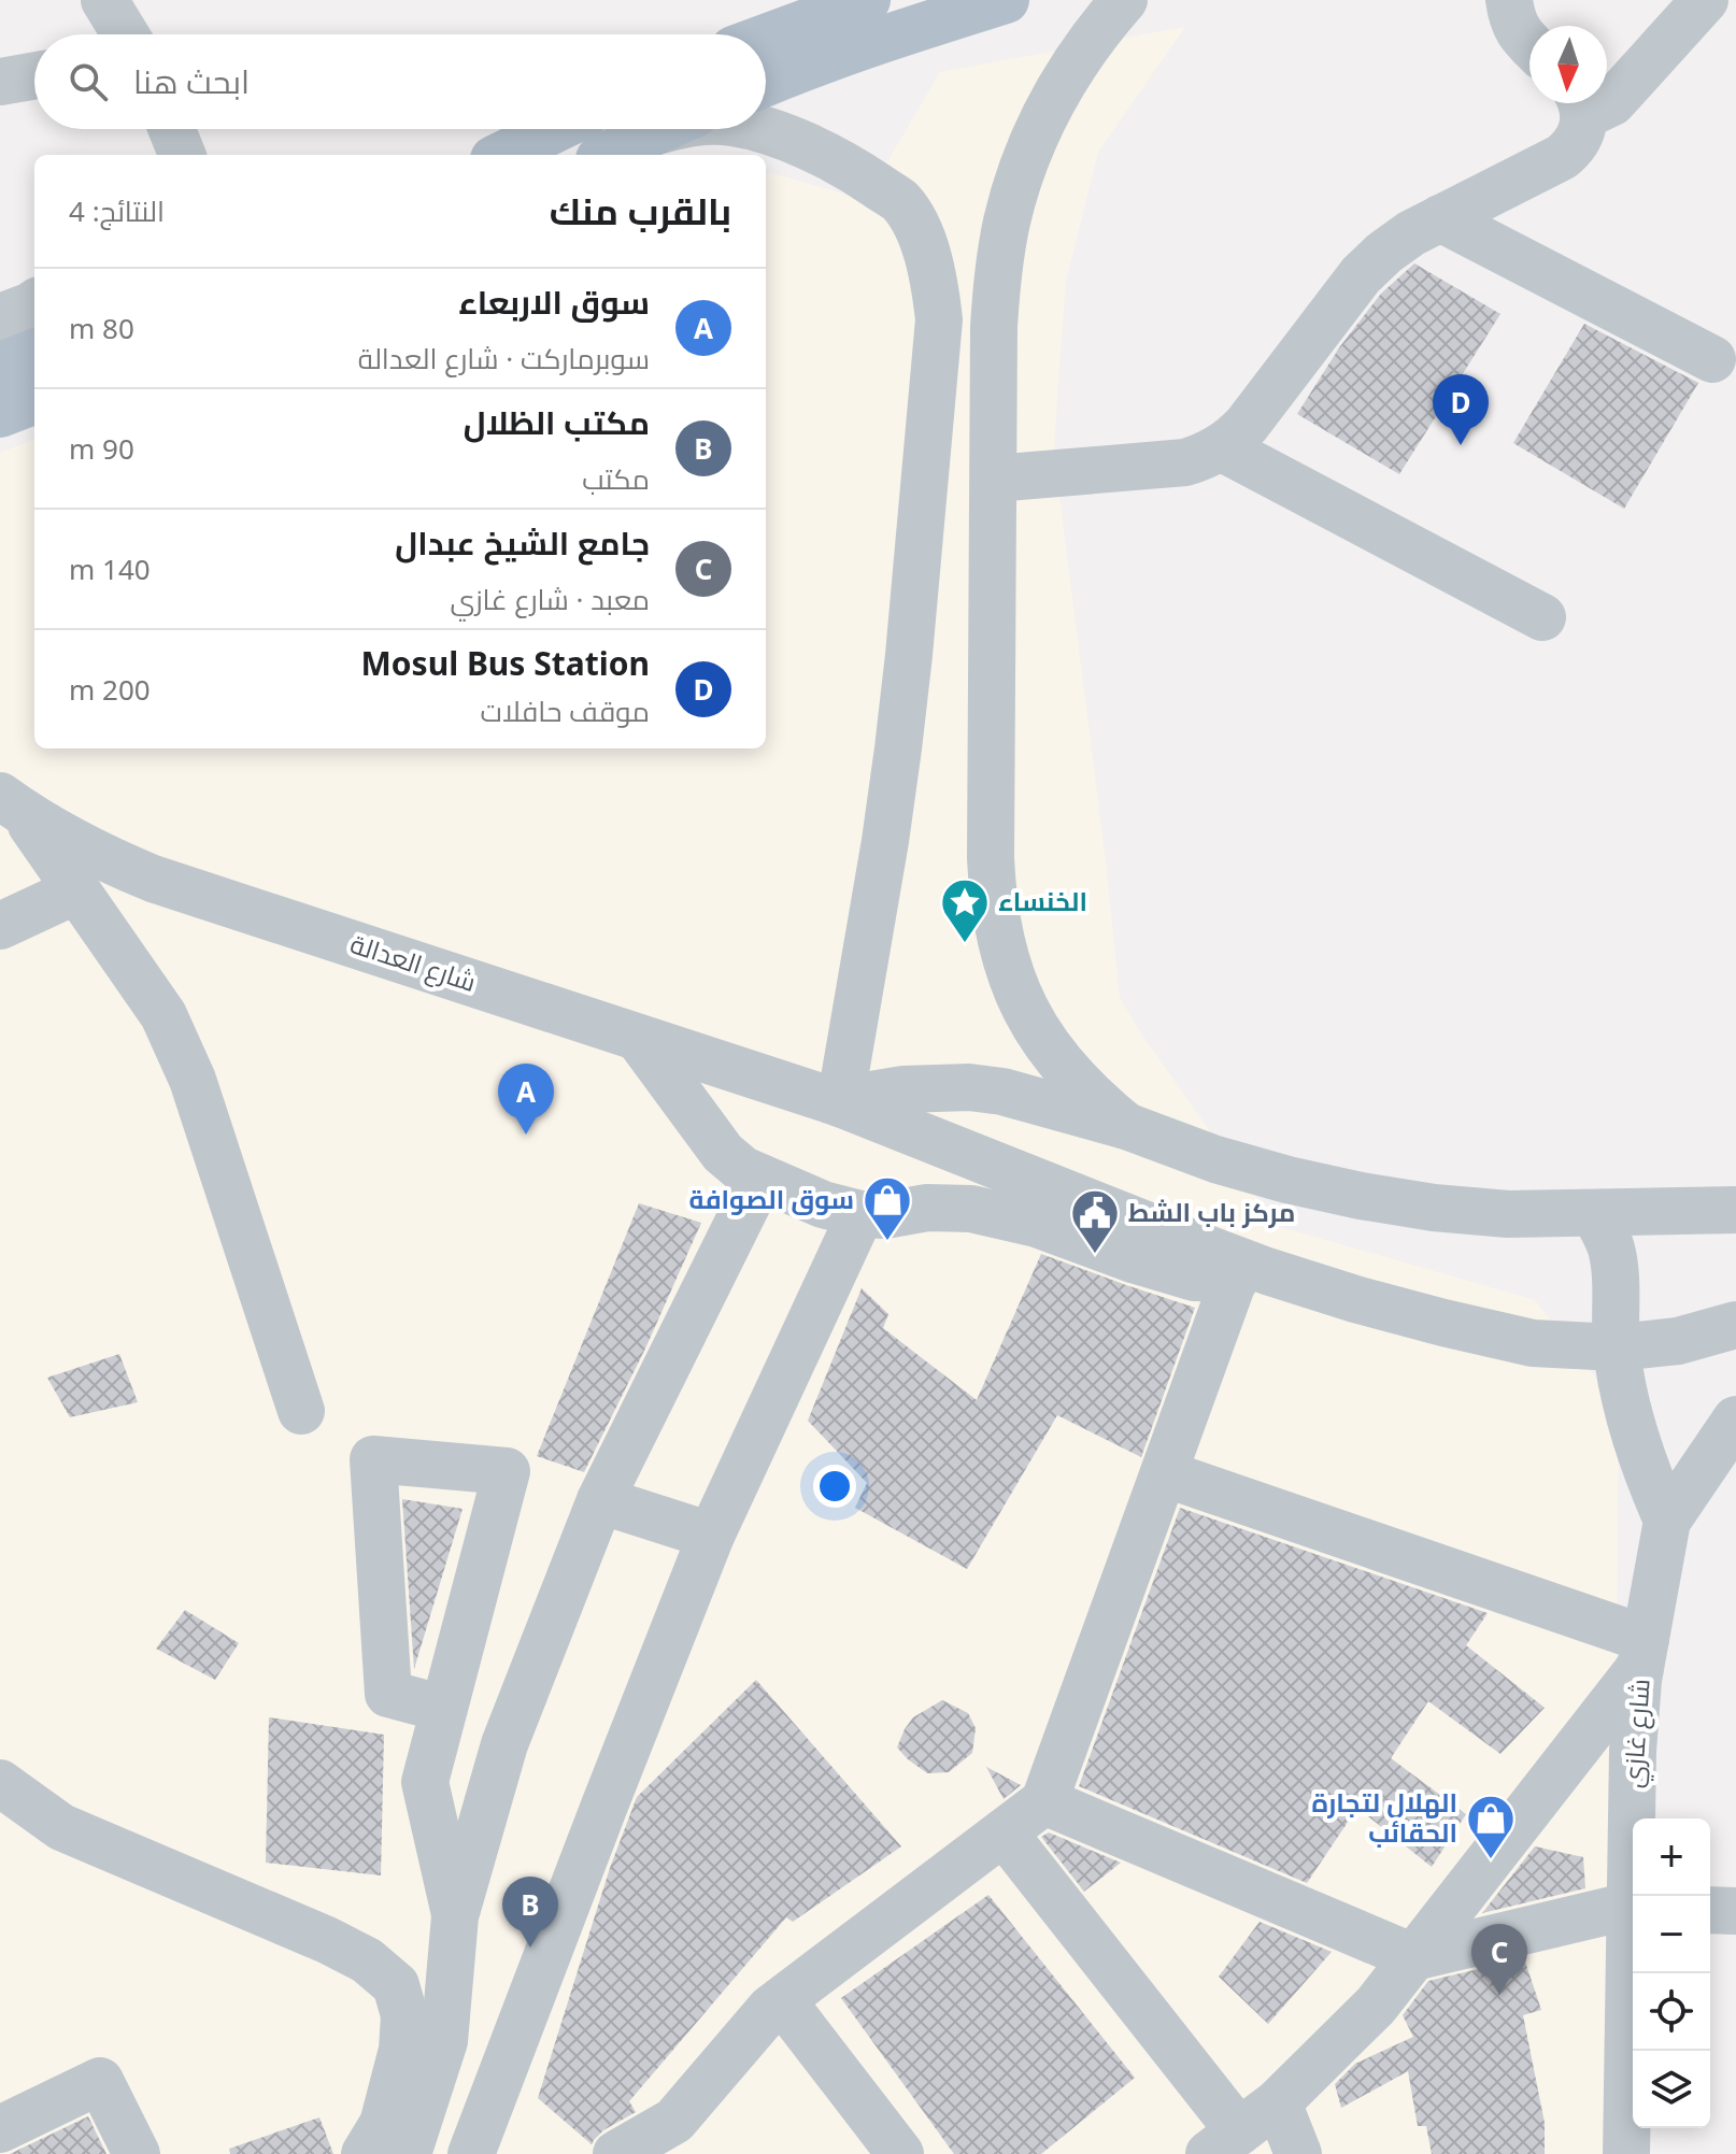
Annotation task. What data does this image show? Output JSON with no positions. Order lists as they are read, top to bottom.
{
  "streets": {
    "street": ["شارع العدالة", "شارع غازي"]
  },
  "places": {
    "place": ["الخنساء"],
    "shop": ["سوق الصوافة", "الهلال لتجارة الحقائب"],
    "public building": ["مركز باب الشط"]
  },
  "north": "bottom",
  "page": {
    "search": "ابحث هنا",
    "heading": ["بالقرب منك", "النتائج: 4"],
    "list": [
      {
        "mark": "A",
        "name": "سوق الاربعاء",
        "note": "سوبرماركت · شارع العدالة",
        "value": "80 m"
      },
      {
        "mark": "B",
        "name": "مكتب الظلال",
        "note": "مكتب",
        "value": "90 m"
      },
      {
        "mark": "C",
        "name": "جامع الشيخ عبدال",
        "note": "معبد · شارع غازي",
        "value": "140 m"
      },
      {
        "mark": "D",
        "name": "Mosul Bus Station",
        "note": "موقف حافلات",
        "value": "200 m"
      }
    ],
    "pins": [
      "D",
      "A",
      "B",
      "C"
    ],
    "map_buttons": ["+", "−"]
  }
}
